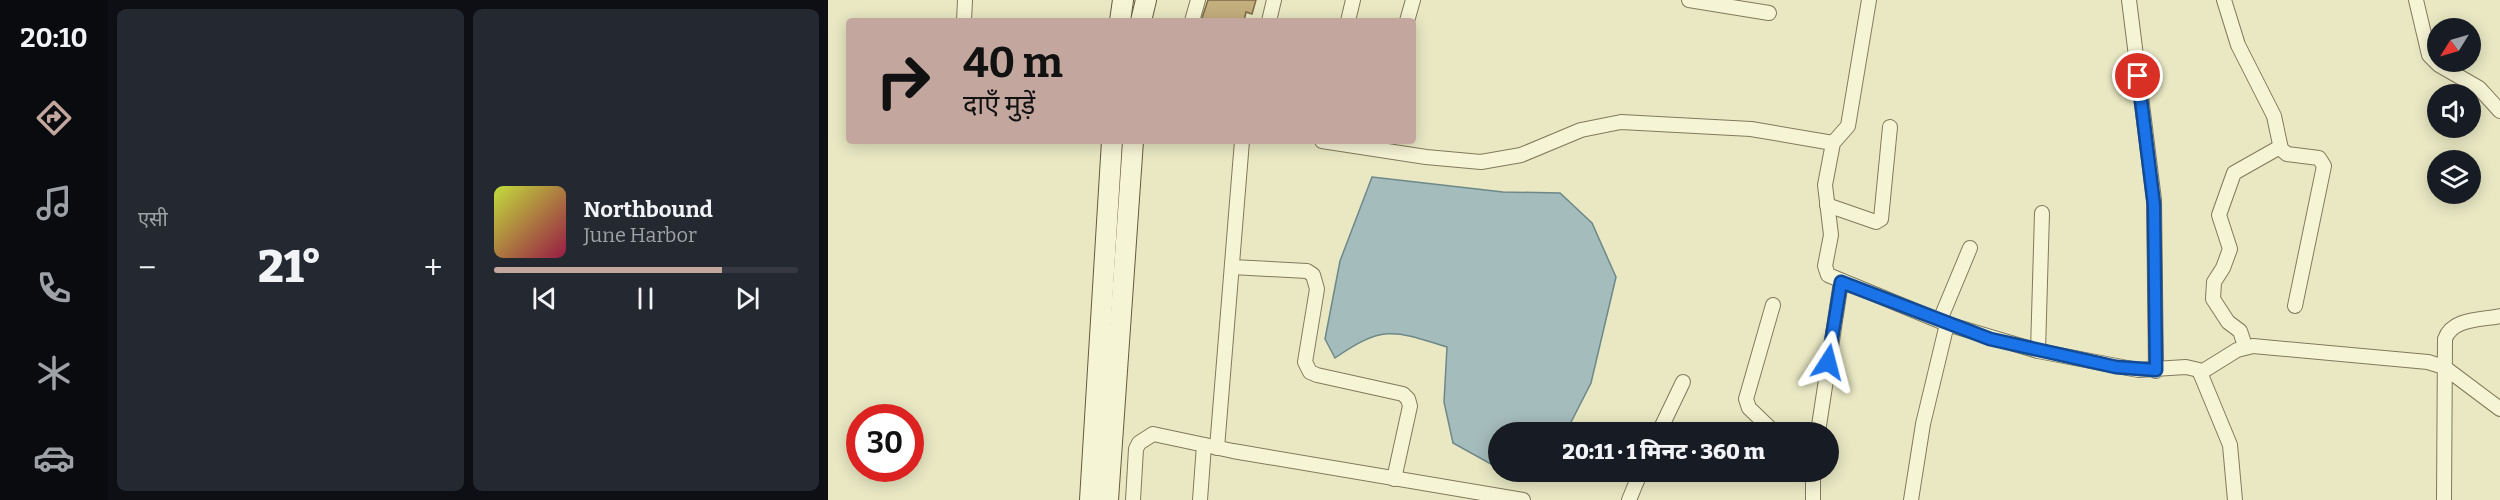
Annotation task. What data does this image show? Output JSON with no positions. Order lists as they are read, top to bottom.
{
  "north": "bottom left",
  "page": {
    "tabs": "20:10",
    "tile": "एसी",
    "turn": ["40 m", "दाएँ मुड़ें"],
    "song": ["Northbound", "June Harbor"],
    "heat": ["−", "21°", "+"],
    "limit": "30",
    "trip": "20:11 · 1 मिनट · 360 m"
  }
}
